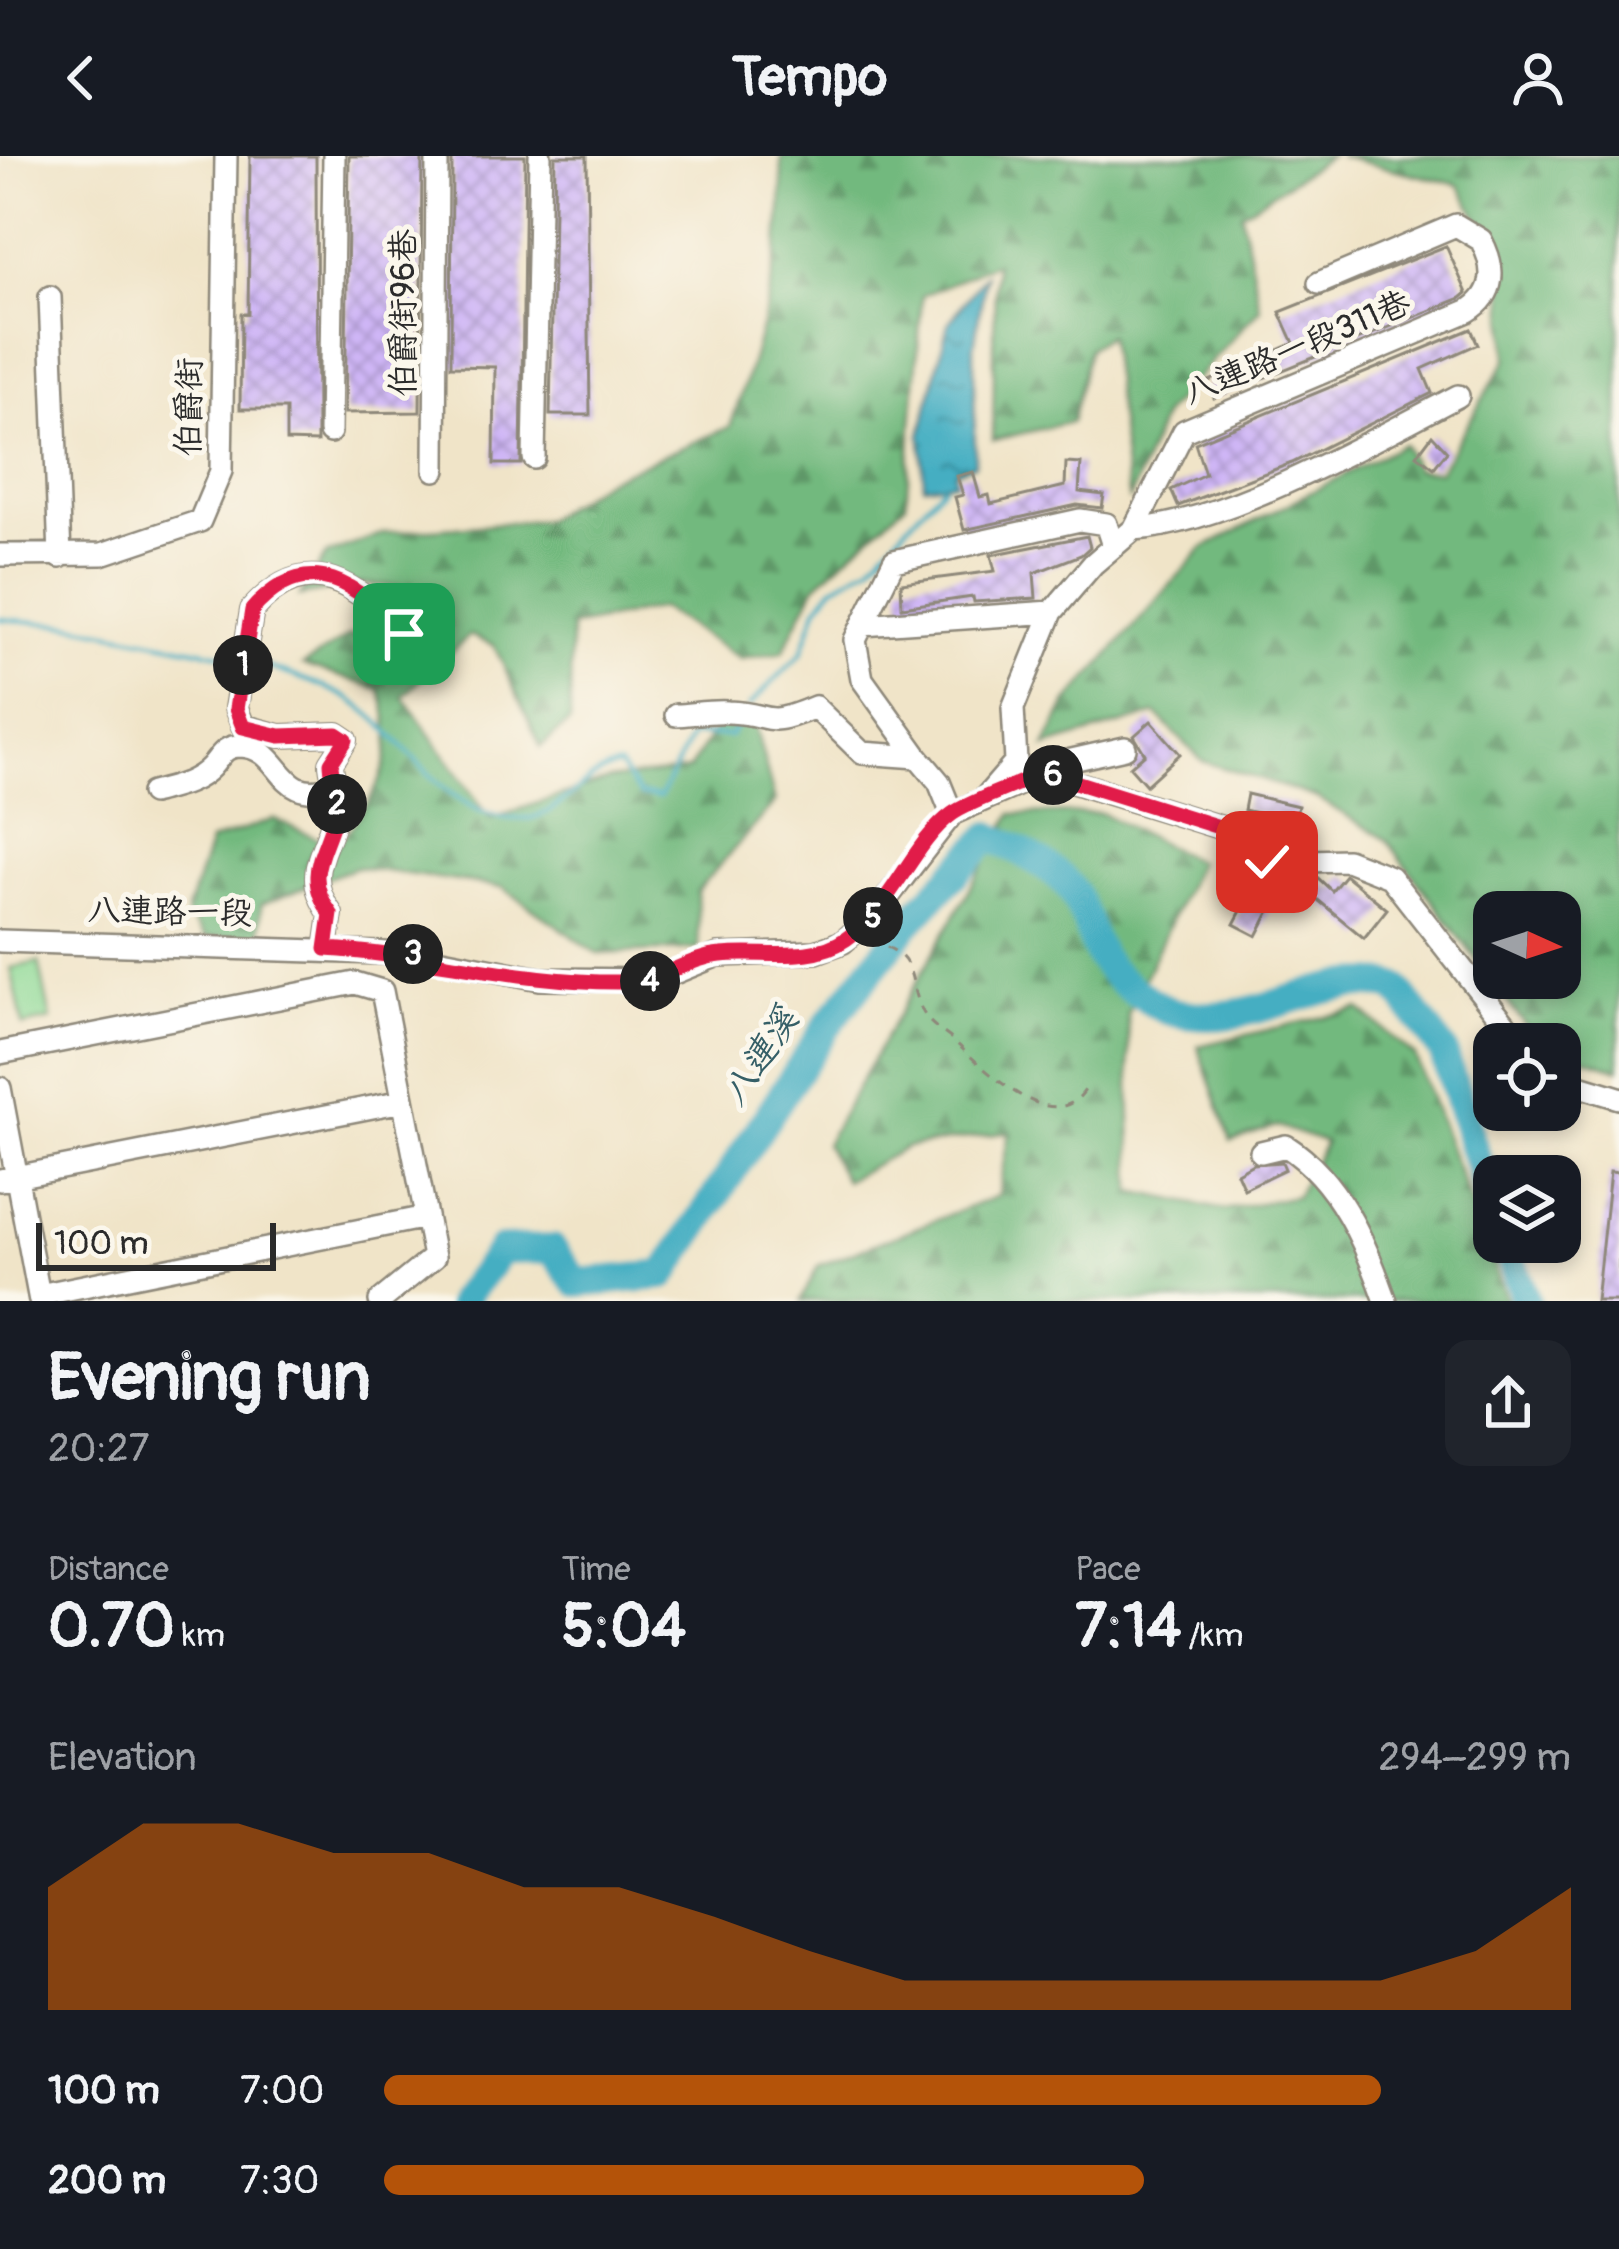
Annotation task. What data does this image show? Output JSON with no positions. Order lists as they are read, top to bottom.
{
  "streets": {
    "street": [
      "伯爵街96巷",
      "八連路一段311巷",
      "伯爵街",
      "八連路一段"
    ]
  },
  "water": ["八連溪"],
  "scale_bar": "100 m",
  "north": "right",
  "page": {
    "header": "Tempo",
    "pins": [
      "1",
      "6",
      "2",
      "5",
      "3",
      "4"
    ],
    "scale": "100 m",
    "heading": ["Evening run", "20:27"],
    "stats": [
      ["Distance", "0.70 km"],
      ["Time", "5:04"],
      ["Pace", "7:14 /km"]
    ],
    "chart": ["Elevation", "294–299 m"],
    "list": [
      {
        "name": "100 m",
        "note": "7:00"
      },
      {
        "name": "200 m",
        "note": "7:30"
      }
    ]
  }
}
